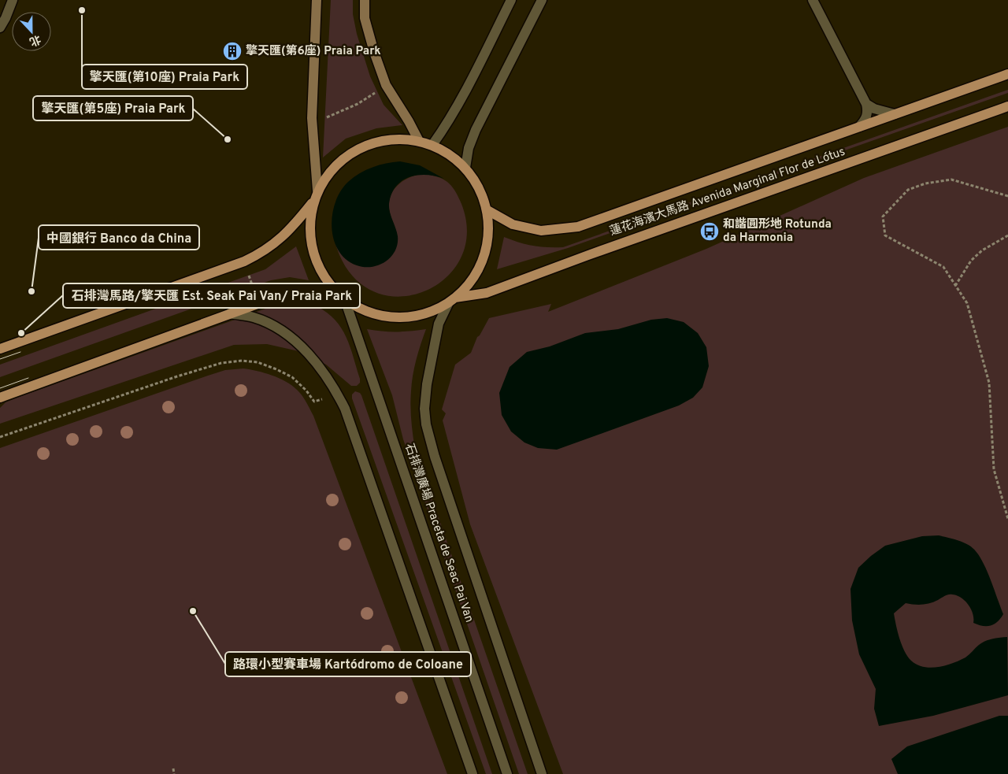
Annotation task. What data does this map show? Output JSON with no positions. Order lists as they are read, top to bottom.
{
  "streets": {
    "main road": ["蓮花海濱大馬路 Avenida Marginal Flor de Lótus"],
    "street": ["石排灣廣場 Praceta de Seac Pai Van"]
  },
  "crossings": [
    ["蓮花海濱大馬路 Avenida Marginal Flor de Lótus", "石排灣廣場 Praceta de Seac Pai Van"]
  ],
  "places": {
    "other": [
      "擎天匯(第10座) Praia Park",
      "擎天匯(第5座) Praia Park",
      "中國銀行 Banco da China",
      "石排灣馬路/擎天匯 Est. Seak Pai Van/ Praia Park",
      "路環小型賽車場 Kartódromo de Coloane"
    ],
    "building": ["擎天匯(第6座) Praia Park"],
    "bus stop": ["和諧圓形地 Rotunda da Harmonia"]
  },
  "north": "bottom"
}
